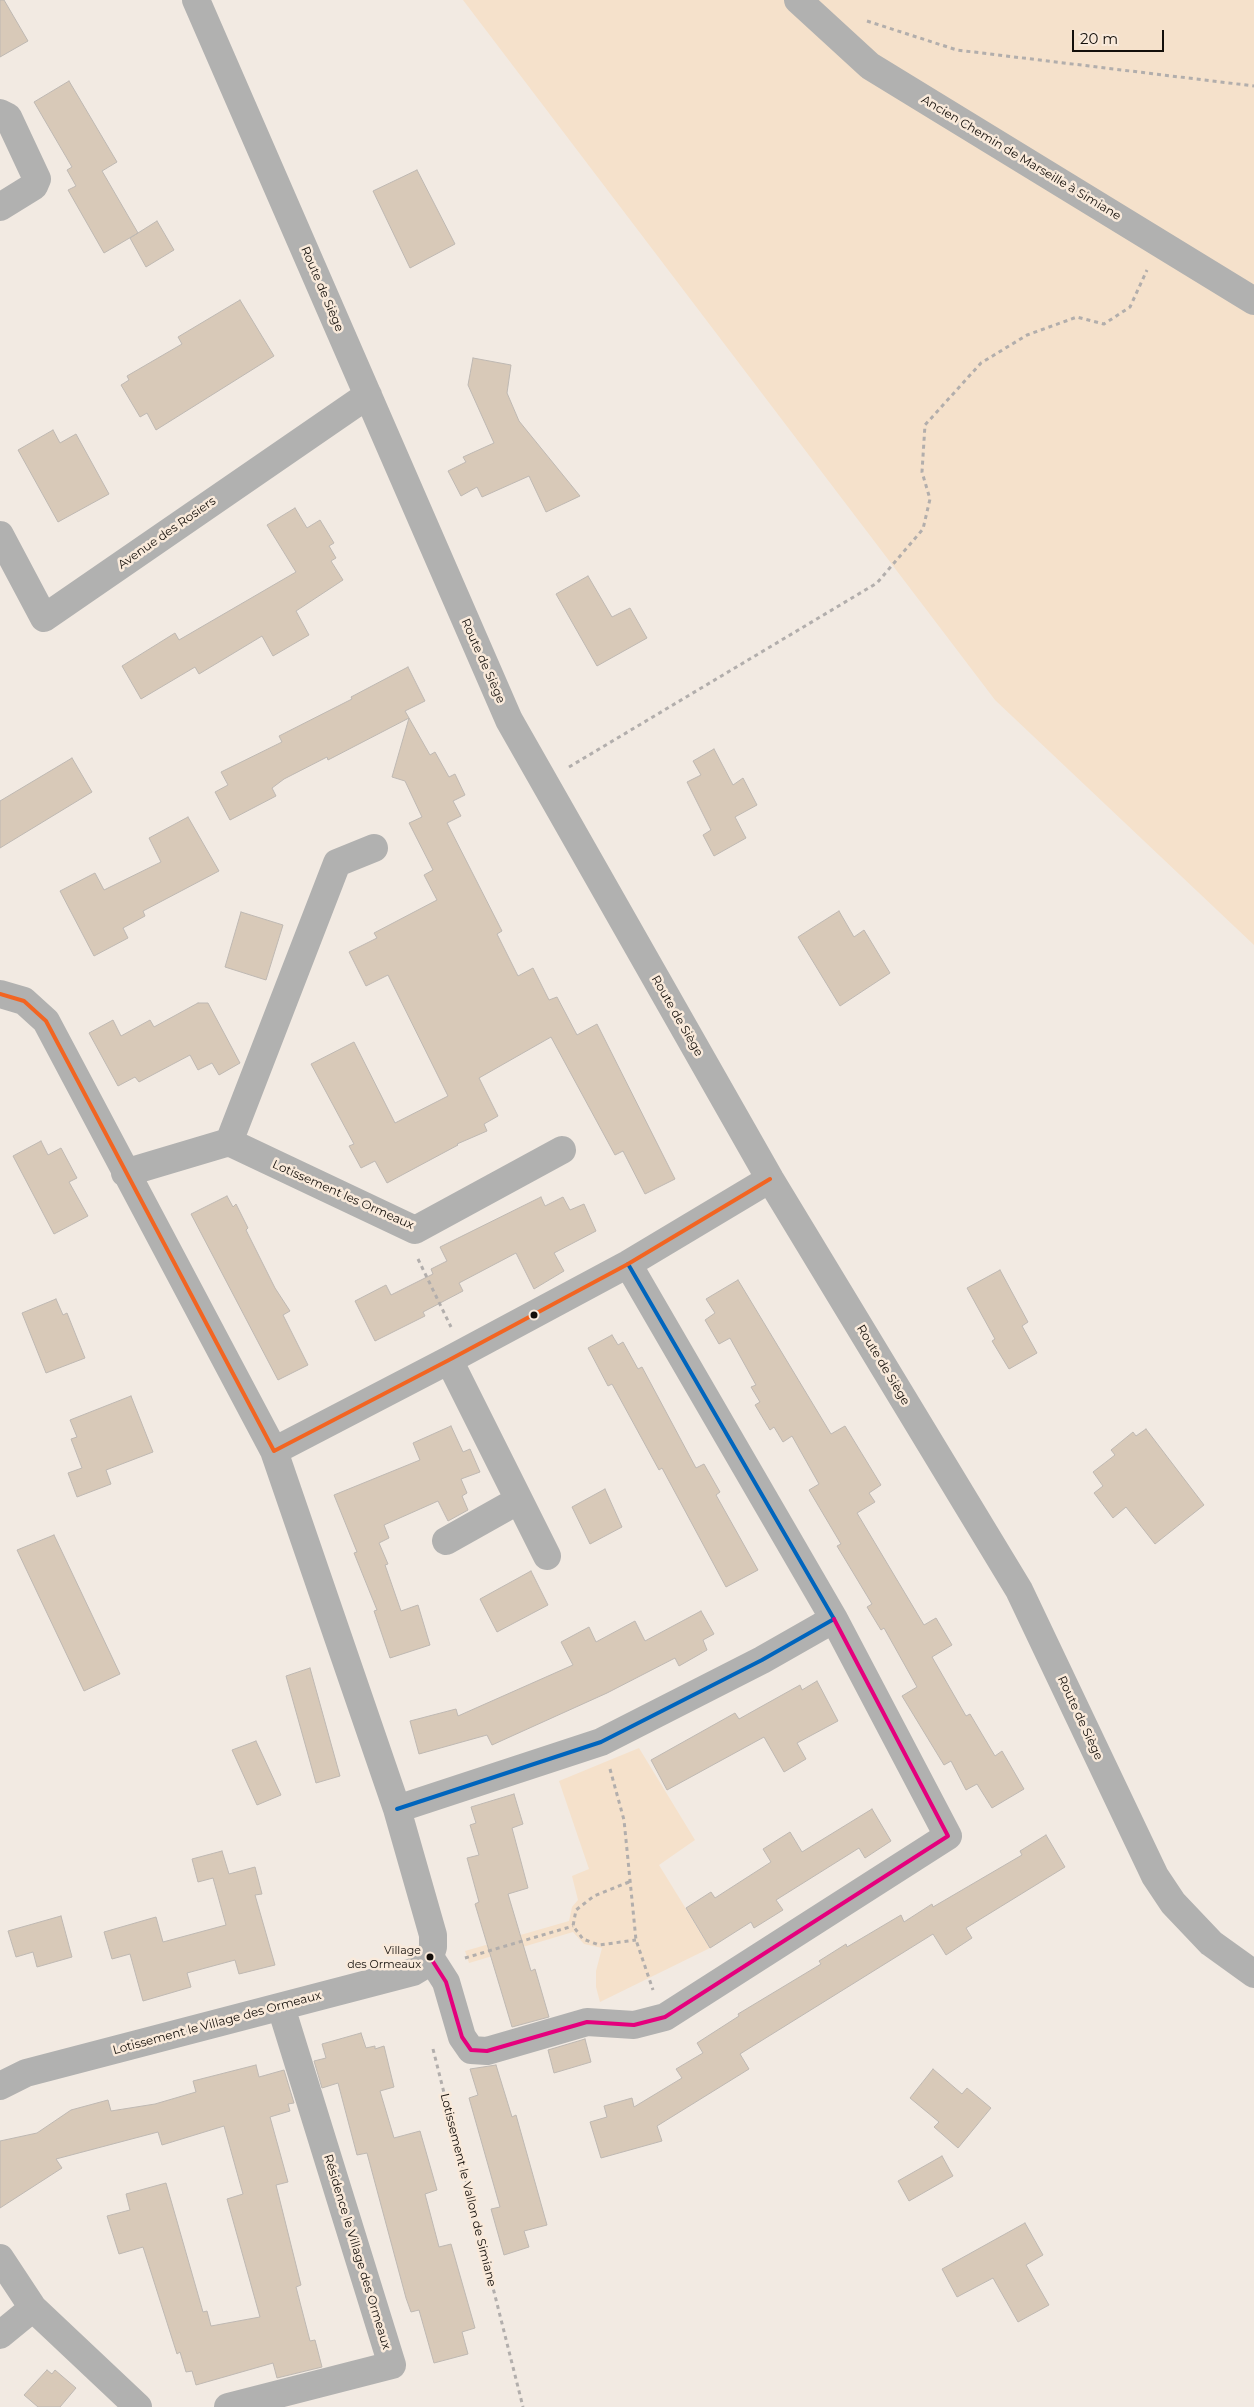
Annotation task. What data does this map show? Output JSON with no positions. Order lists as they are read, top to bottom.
{
  "streets": {
    "street": [
      "Ancien Chemin de Marseille à Simiane",
      "Route de Siège",
      "Avenue des Rosiers",
      "Lotissement les Ormeaux",
      "Lotissement le Village des Ormeaux",
      "Résidence le Village des Ormeaux"
    ],
    "path": ["Lotissement le Vallon de Simiane"]
  },
  "crossings": [
    ["Route de Siège", "Avenue des Rosiers"],
    ["Lotissement le Village des Ormeaux", "Résidence le Village des Ormeaux"]
  ],
  "places": ["Village des Ormeaux"],
  "scale_bar": "20 m"
}
